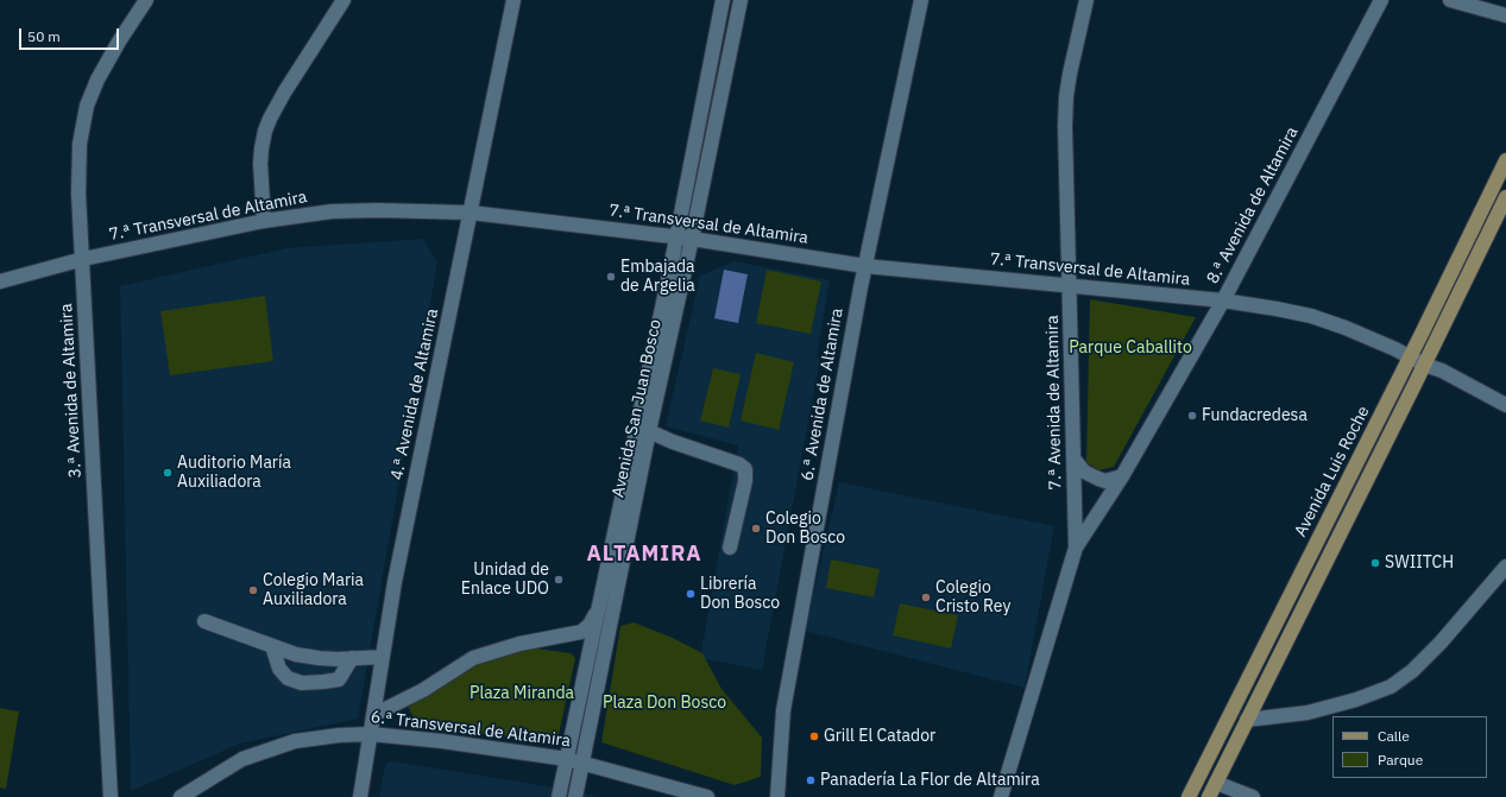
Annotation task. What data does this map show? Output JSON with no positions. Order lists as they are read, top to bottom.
{
  "streets": {
    "main road": ["Avenida Luis Roche"],
    "street": [
      "8.ª Avenida de Altamira",
      "7.ª Transversal de Altamira",
      "3.ª Avenida de Altamira",
      "4.ª Avenida de Altamira",
      "6.ª Avenida de Altamira",
      "7.ª Avenida de Altamira",
      "Avenida San Juan Bosco",
      "6.ª Transversal de Altamira"
    ]
  },
  "crossings": [
    ["8.ª Avenida de Altamira", "7.ª Transversal de Altamira"],
    ["8.ª Avenida de Altamira", "7.ª Avenida de Altamira"],
    ["7.ª Transversal de Altamira", "3.ª Avenida de Altamira"],
    ["7.ª Transversal de Altamira", "4.ª Avenida de Altamira"],
    ["7.ª Transversal de Altamira", "6.ª Avenida de Altamira"],
    ["7.ª Transversal de Altamira", "7.ª Avenida de Altamira"],
    ["7.ª Transversal de Altamira", "Avenida San Juan Bosco"],
    ["7.ª Transversal de Altamira", "Avenida Luis Roche"],
    ["4.ª Avenida de Altamira", "6.ª Transversal de Altamira"],
    ["Avenida San Juan Bosco", "6.ª Transversal de Altamira"]
  ],
  "districts": ["ALTAMIRA"],
  "parks": ["Parque Caballito", "Plaza Miranda", "Plaza Don Bosco"],
  "places": [
    "Embajada de Argelia",
    "Fundacredesa",
    "Auditorio María Auxiliadora",
    "Colegio Don Bosco",
    "SWIITCH",
    "Unidad de Enlace UDO",
    "Colegio Maria Auxiliadora",
    "Librería Don Bosco",
    "Colegio Cristo Rey",
    "Grill El Catador",
    "Panadería La Flor de Altamira"
  ],
  "legend": ["Calle", "Parque"],
  "scale_bar": "50 m"
}
